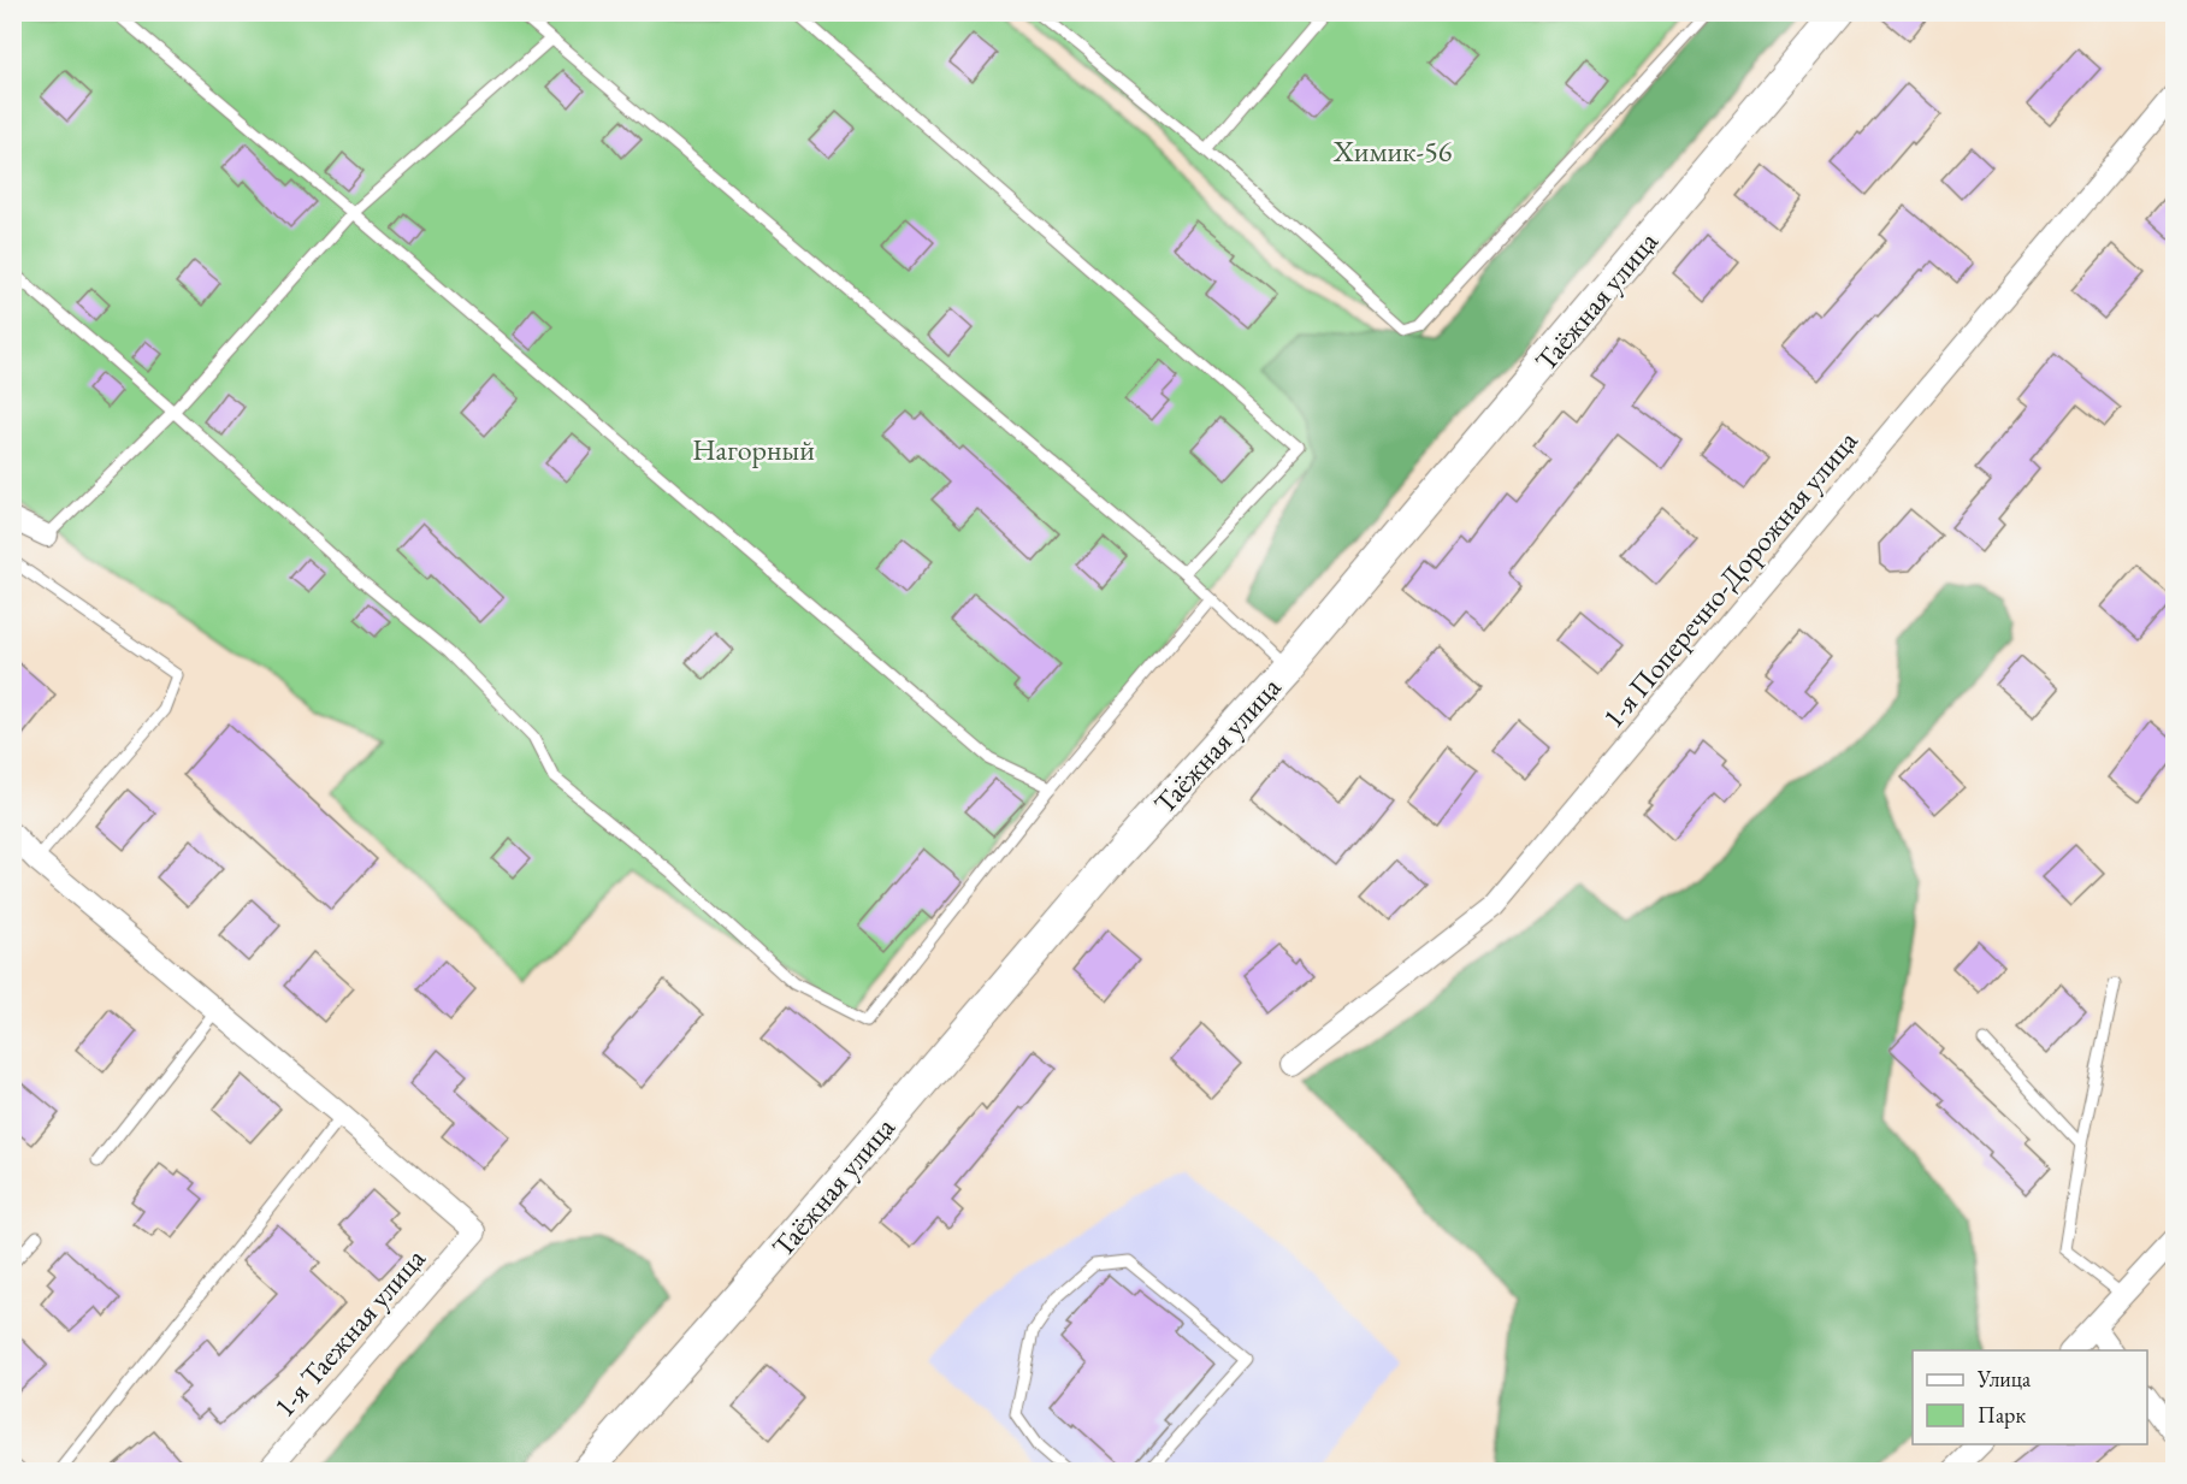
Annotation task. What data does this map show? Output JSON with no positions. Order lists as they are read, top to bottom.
{
  "streets": {
    "street": ["Таёжная улица", "1-я Поперечно-Дорожная улица", "1-я Таежная улица"]
  },
  "parks": ["Химик-56", "Нагорный"],
  "legend": ["Улица", "Парк"]
}
